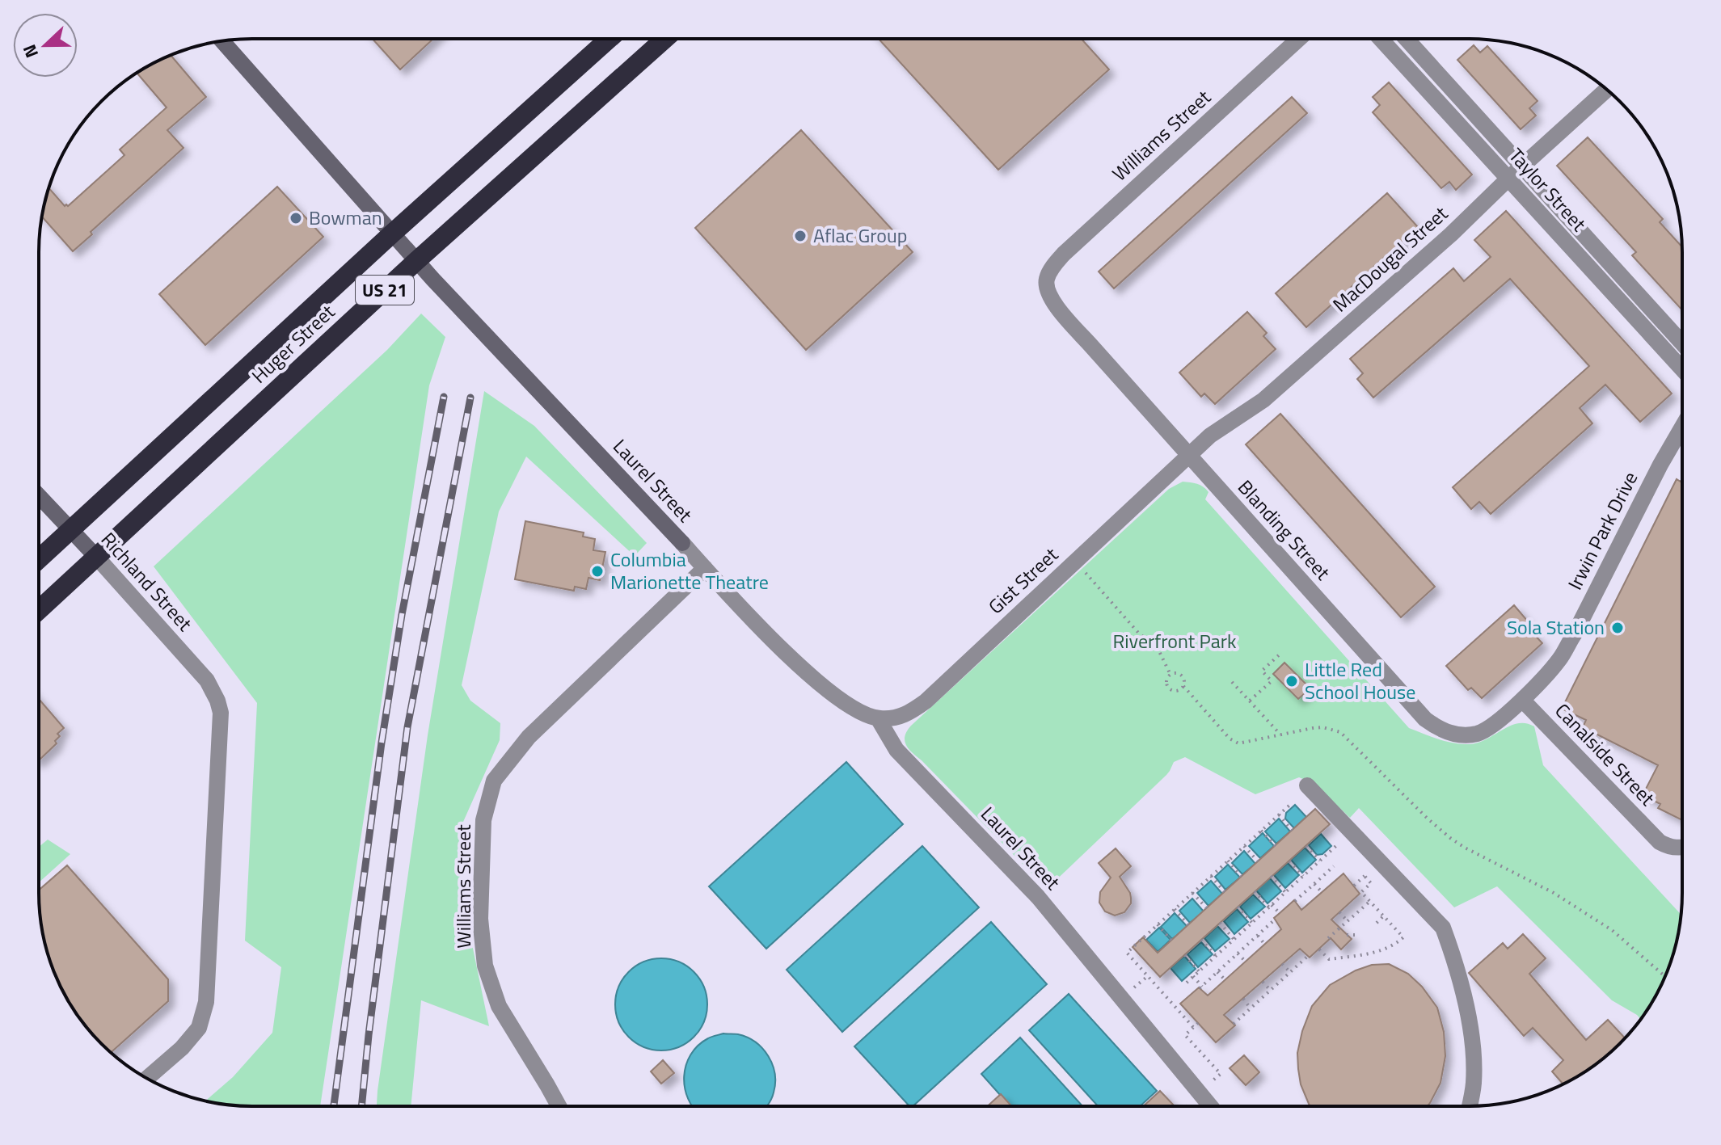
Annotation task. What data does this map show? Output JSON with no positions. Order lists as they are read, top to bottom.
{
  "streets": {
    "highway": ["US 21", "Huger Street"],
    "street": [
      "Williams Street",
      "Taylor Street",
      "MacDougal Street",
      "Laurel Street",
      "Blanding Street",
      "Irwin Park Drive",
      "Gist Street",
      "Richland Street",
      "Canalside Street"
    ]
  },
  "crossings": [
    ["Williams Street", "Laurel Street"],
    ["Williams Street", "Blanding Street"],
    ["Taylor Street", "MacDougal Street"],
    ["MacDougal Street", "Blanding Street"],
    ["MacDougal Street", "Gist Street"],
    ["Huger Street", "Laurel Street"],
    ["Huger Street", "Richland Street"],
    ["Laurel Street", "Gist Street"],
    ["Blanding Street", "Irwin Park Drive"],
    ["Blanding Street", "Gist Street"],
    ["Blanding Street", "Canalside Street"],
    ["Irwin Park Drive", "Canalside Street"]
  ],
  "parks": ["Riverfront Park"],
  "places": [
    "Bowman",
    "Aflac Group",
    "Columbia Marionette Theatre",
    "Sola Station",
    "Little Red School House"
  ],
  "north": "left"
}
